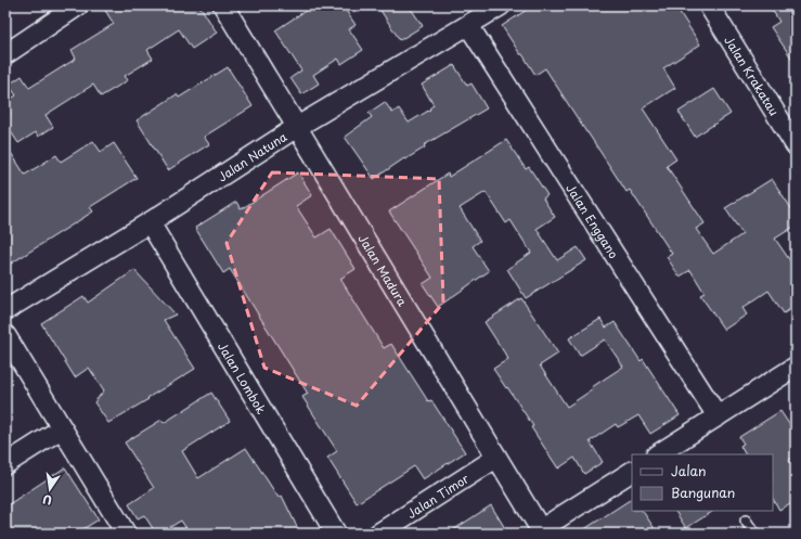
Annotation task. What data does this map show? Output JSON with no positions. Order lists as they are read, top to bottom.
{
  "streets": {
    "street": [
      "Jalan Krakatau",
      "Jalan Natuna",
      "Jalan Enggano",
      "Jalan Madura",
      "Jalan Lombok",
      "Jalan Timor"
    ]
  },
  "crossings": [
    ["Jalan Natuna", "Jalan Enggano"],
    ["Jalan Natuna", "Jalan Madura"],
    ["Jalan Natuna", "Jalan Lombok"],
    ["Jalan Madura", "Jalan Timor"]
  ],
  "legend": ["Jalan", "Bangunan"],
  "north": "bottom"
}
